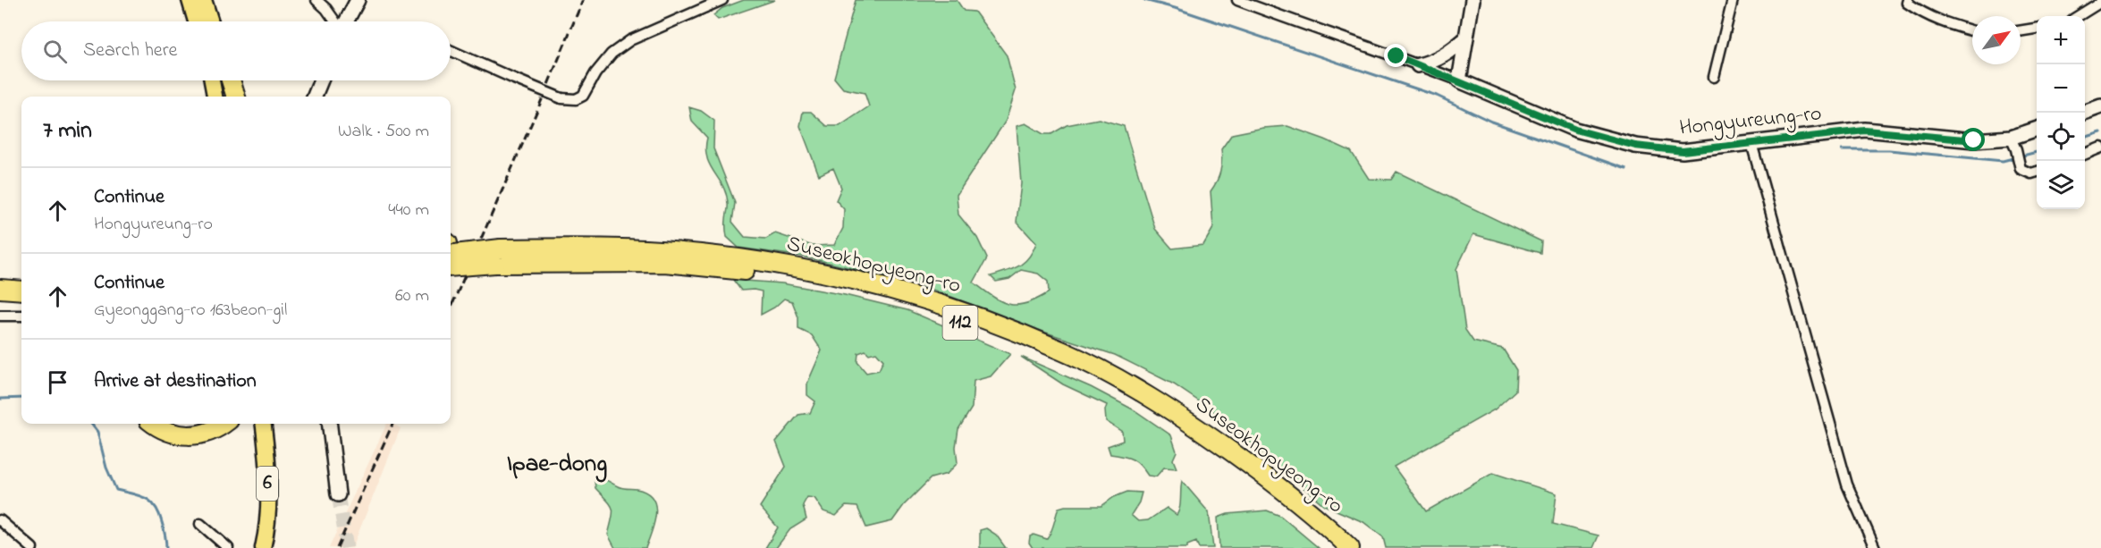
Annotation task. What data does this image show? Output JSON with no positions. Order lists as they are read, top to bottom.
{
  "streets": {
    "highway": ["Suseokhopyeong-ro", "112"],
    "main road": ["6"],
    "street": ["Hongyureung-ro"]
  },
  "districts": ["Ipae-dong"],
  "north": "top right",
  "page": {
    "map_buttons": ["+", "−"],
    "search": "Search here",
    "heading": ["7 min", "Walk · 500 m"],
    "list": [
      ["Continue", "Hongyureung-ro", "440 m"],
      ["Continue", "Gyeonggang-ro 163beon-gil", "60 m"],
      "Arrive at destination"
    ]
  }
}
